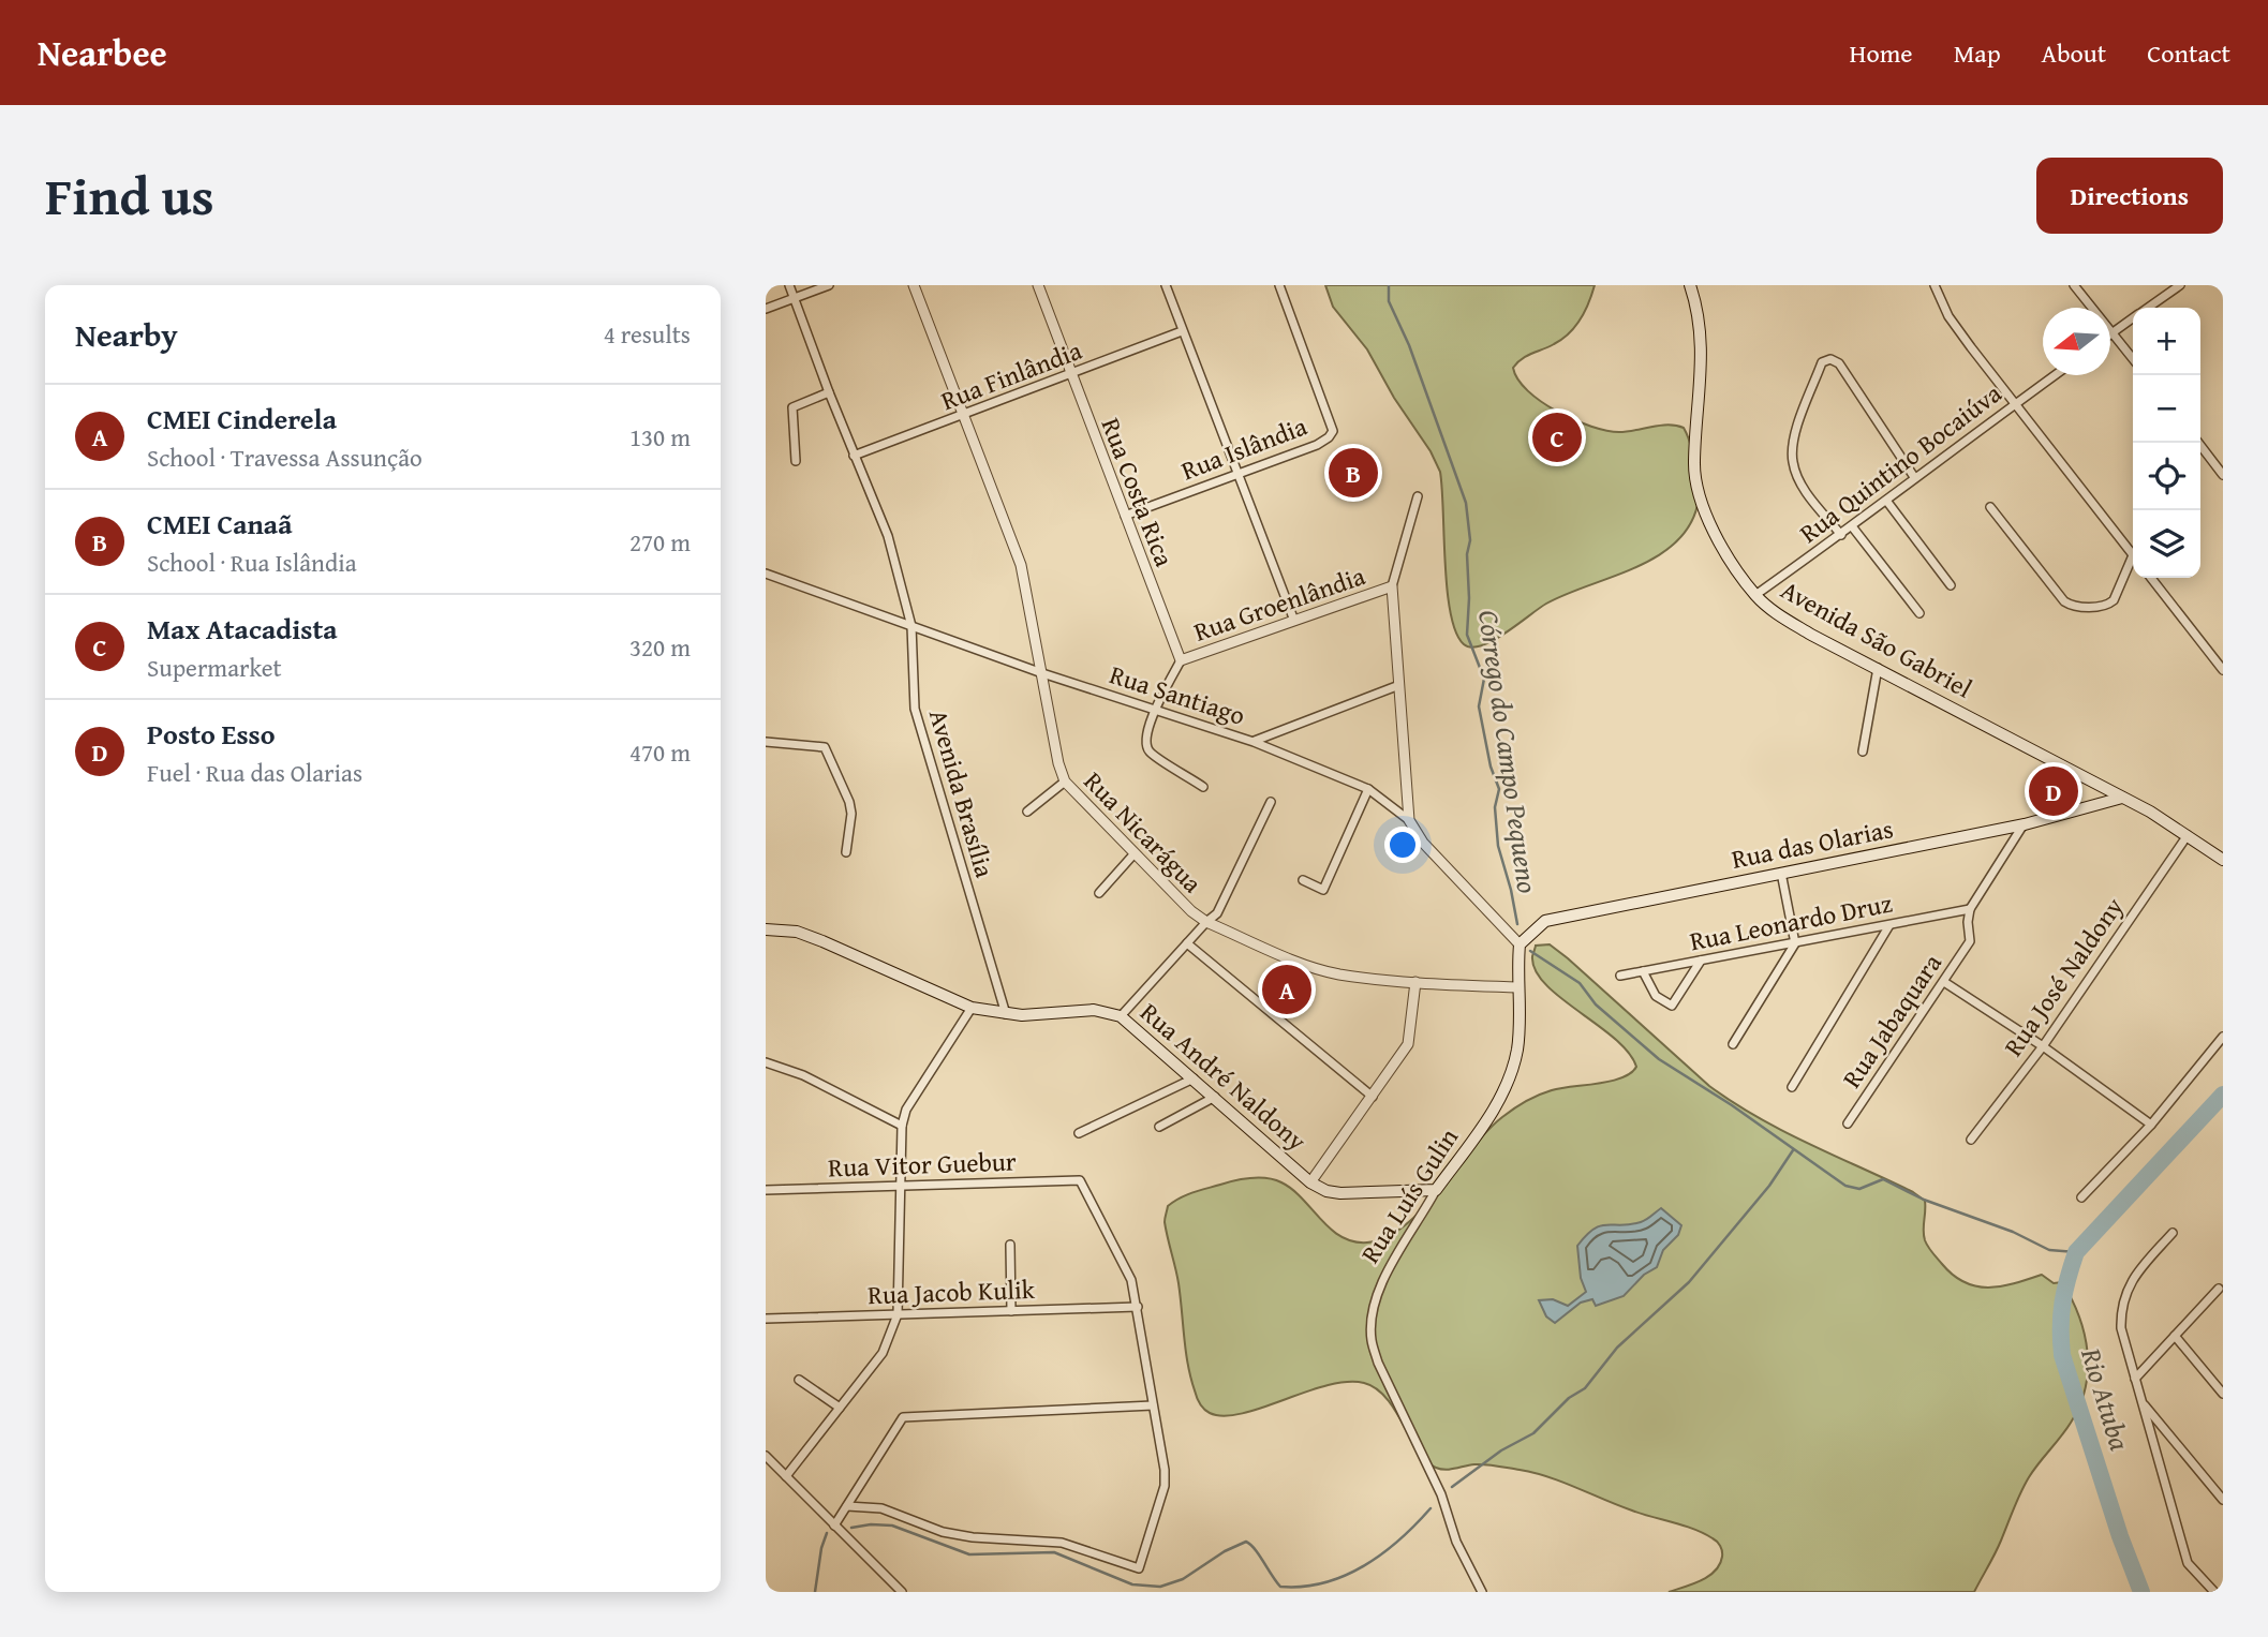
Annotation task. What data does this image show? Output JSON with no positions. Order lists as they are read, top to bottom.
{
  "streets": {
    "main road": [
      "Avenida São Gabriel",
      "Rua das Olarias",
      "Rua André Naldony",
      "Rua Luís Gulin"
    ],
    "street": [
      "Rua Finlândia",
      "Rua Islândia",
      "Rua Quintino Bocaiúva",
      "Rua Costa Rica",
      "Rua Groenlândia",
      "Rua Santiago",
      "Avenida Brasília",
      "Rua Nicarágua",
      "Rua Leonardo Druz",
      "Rua José Naldony",
      "Rua Jabaquara",
      "Rua Vitor Guebur",
      "Rua Jacob Kulik"
    ]
  },
  "crossings": [
    ["Rua Finlândia", "Rua Costa Rica"],
    ["Rua Finlândia", "Avenida Brasília"],
    ["Rua Finlândia", "Rua Nicarágua"],
    ["Rua Islândia", "Rua Costa Rica"],
    ["Rua Quintino Bocaiúva", "Avenida São Gabriel"],
    ["Rua Costa Rica", "Rua Groenlândia"],
    ["Avenida São Gabriel", "Rua das Olarias"],
    ["Avenida São Gabriel", "Rua José Naldony"],
    ["Rua Santiago", "Avenida Brasília"],
    ["Rua Santiago", "Rua Nicarágua"],
    ["Rua Santiago", "Rua das Olarias"],
    ["Rua Santiago", "Rua Luís Gulin"],
    ["Avenida Brasília", "Rua André Naldony"],
    ["Rua Nicarágua", "Rua Luís Gulin"],
    ["Rua das Olarias", "Rua Luís Gulin"],
    ["Rua Leonardo Druz", "Rua Jabaquara"],
    ["Rua André Naldony", "Rua Luís Gulin"],
    ["Rua Vitor Guebur", "Rua Jacob Kulik"]
  ],
  "water": ["Córrego do Campo Pequeno", "Rio Atuba"],
  "north": "left",
  "page": {
    "header": "Nearbee",
    "nav": [
      "Home",
      "Map",
      "About",
      "Contact"
    ],
    "title": "Find us",
    "buttons": "Directions",
    "heading": ["Nearby", "4 results"],
    "map_buttons": ["+", "−"],
    "list": [
      {
        "mark": "A",
        "name": "CMEI Cinderela",
        "note": "School · Travessa Assunção",
        "value": "130 m"
      },
      {
        "mark": "B",
        "name": "CMEI Canaã",
        "note": "School · Rua Islândia",
        "value": "270 m"
      },
      {
        "mark": "C",
        "name": "Max Atacadista",
        "note": "Supermarket",
        "value": "320 m"
      },
      {
        "mark": "D",
        "name": "Posto Esso",
        "note": "Fuel · Rua das Olarias",
        "value": "470 m"
      }
    ],
    "pins": [
      "C",
      "B",
      "D",
      "A"
    ]
  }
}
